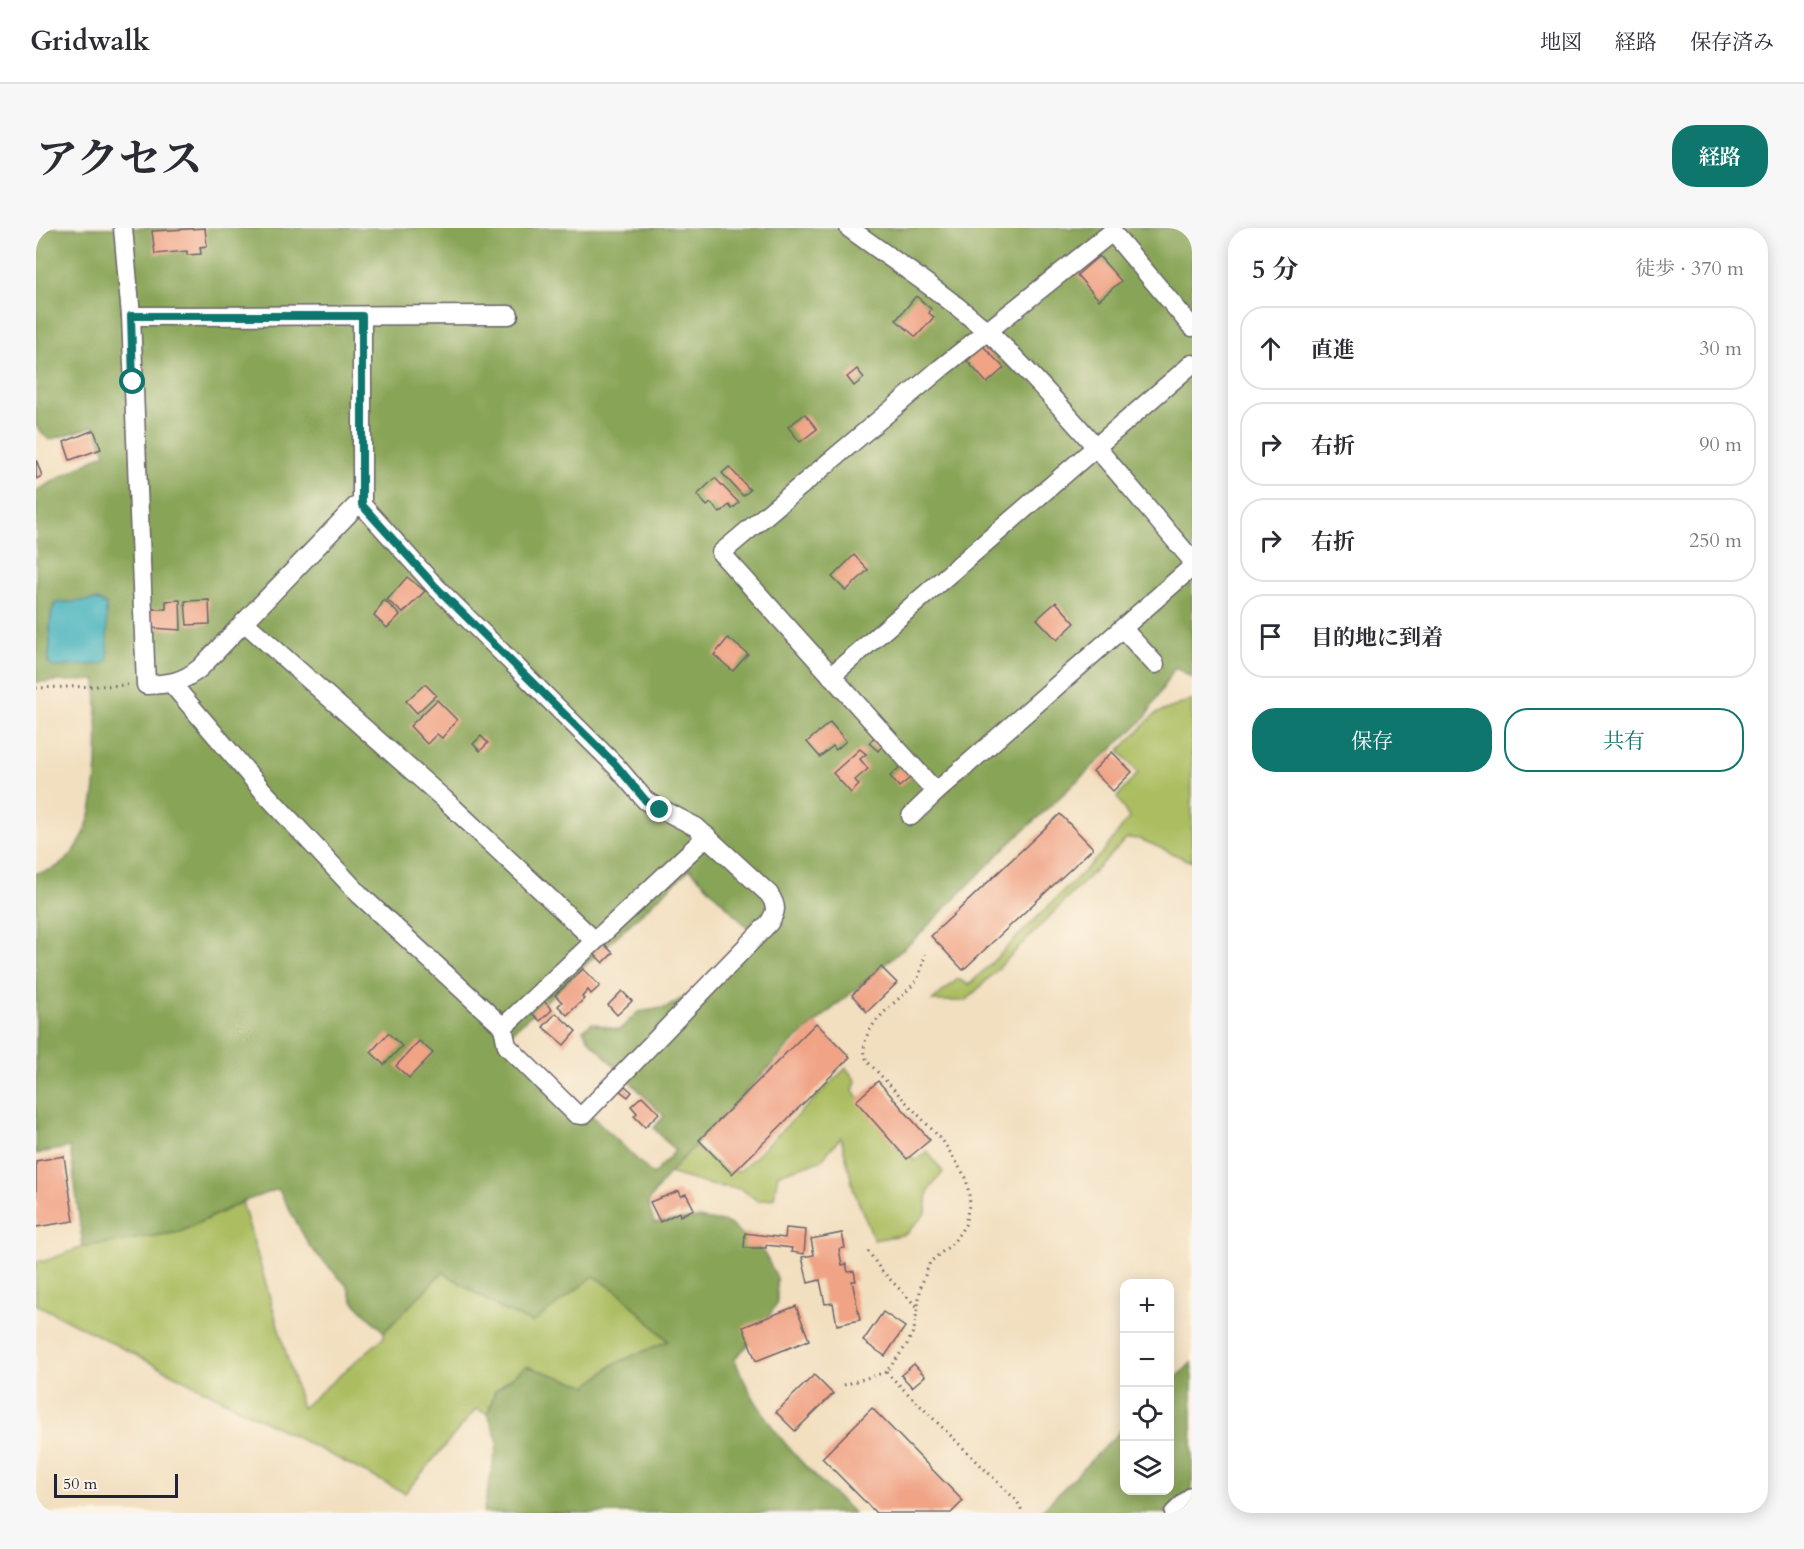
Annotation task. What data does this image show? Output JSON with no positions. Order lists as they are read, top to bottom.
{
  "scale_bar": "50 m",
  "page": {
    "header": "Gridwalk",
    "nav": ["地図", "経路", "保存済み"],
    "title": "アクセス",
    "buttons": [
      "経路",
      ["保存", "共有"]
    ],
    "heading": ["5 分", "徒歩 · 370 m"],
    "list": [
      ["直進", "30 m"],
      ["右折", "90 m"],
      ["右折", "250 m"],
      "目的地に到着"
    ],
    "map_buttons": ["+", "−"],
    "scale": "50 m"
  }
}
